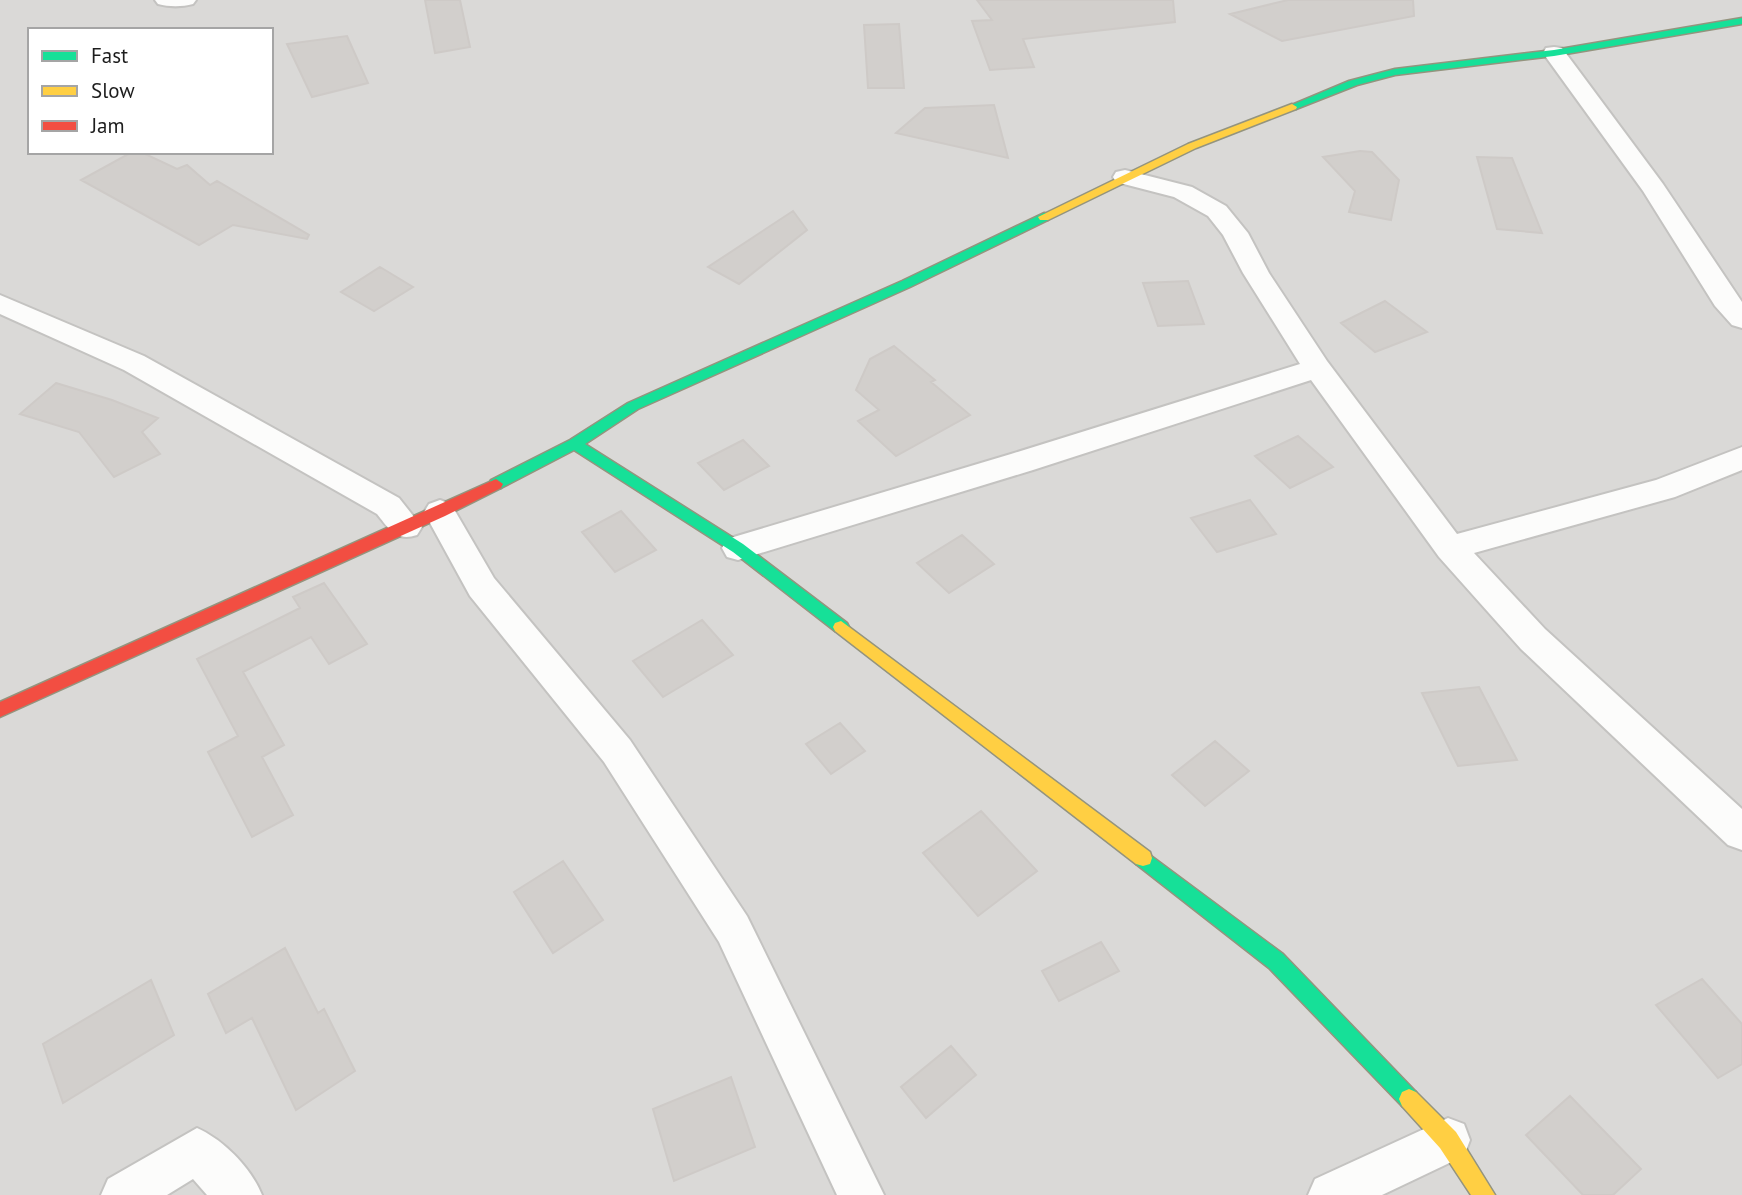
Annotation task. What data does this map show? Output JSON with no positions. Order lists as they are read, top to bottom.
{
  "legend": ["Fast", "Slow", "Jam"]
}
